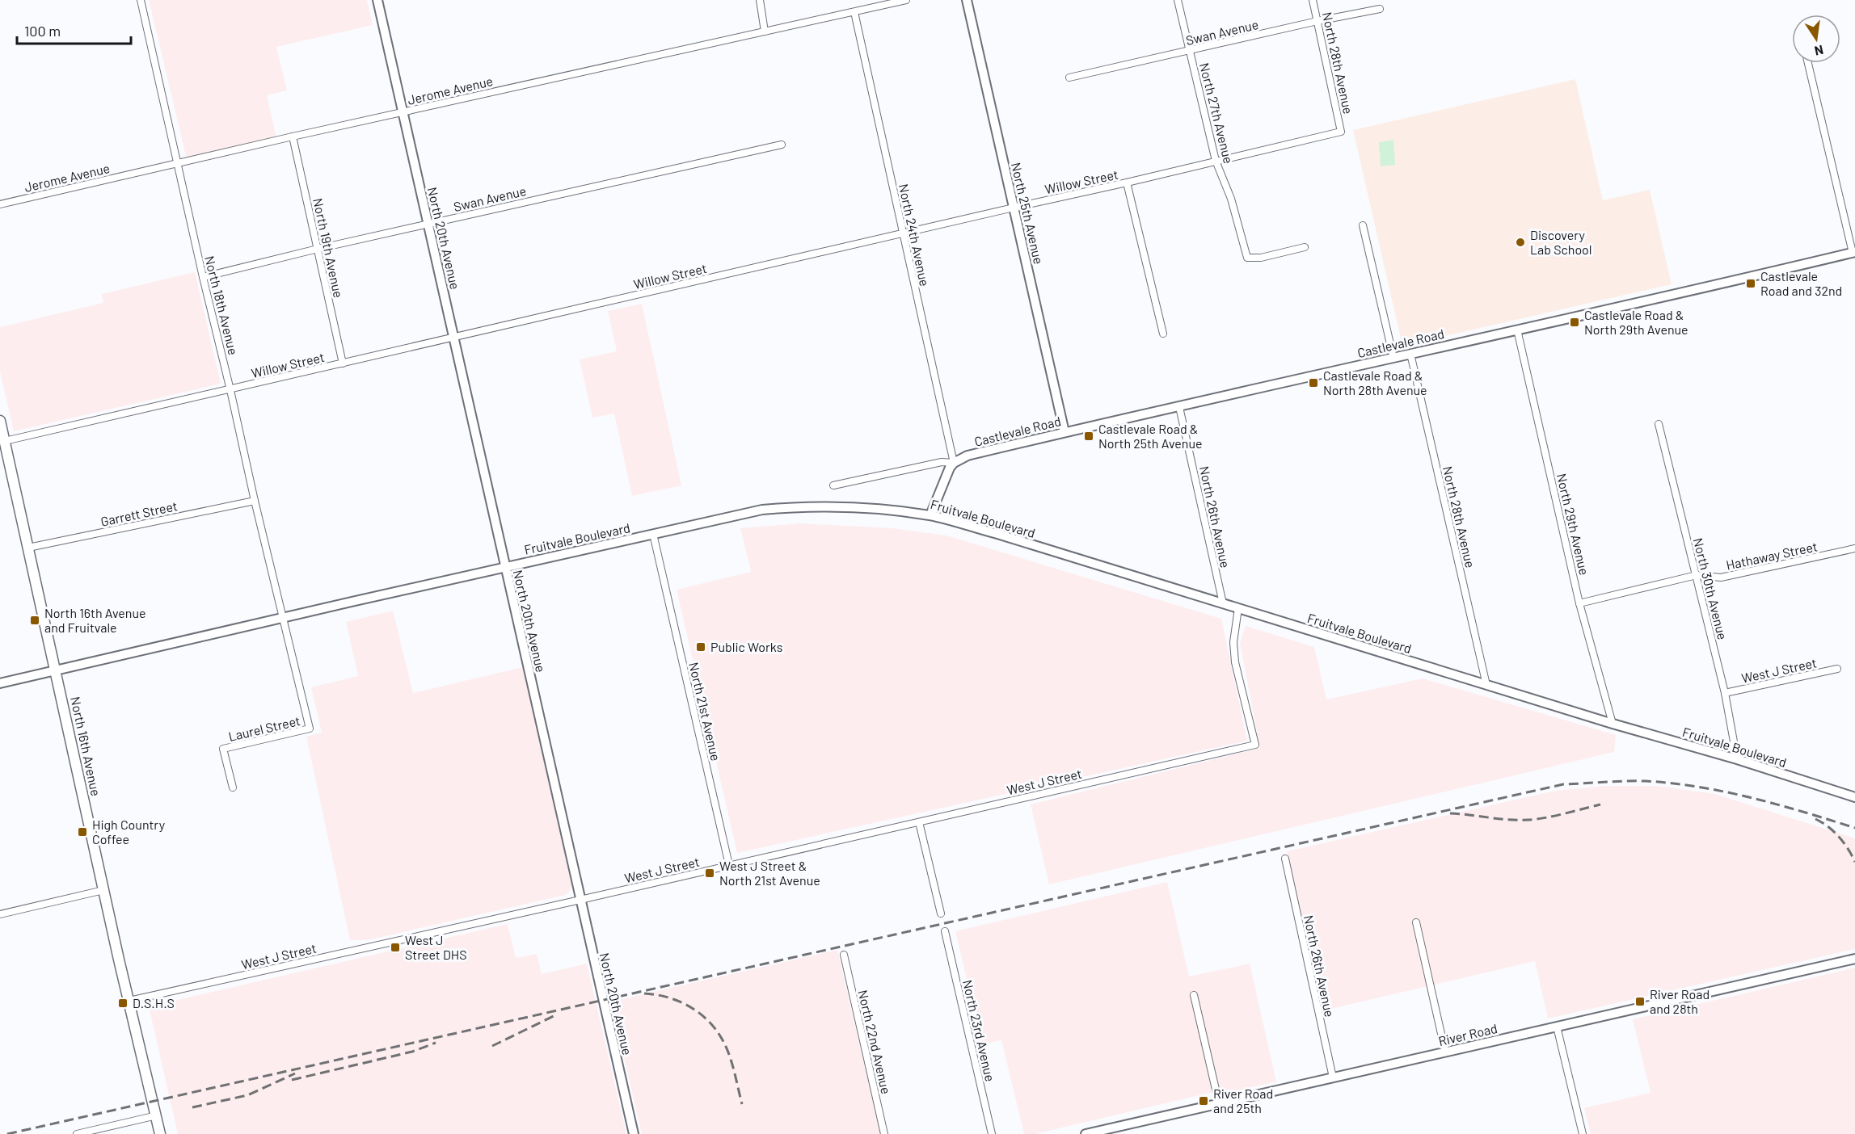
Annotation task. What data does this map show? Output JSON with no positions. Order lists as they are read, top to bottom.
{
  "streets": {
    "main road": ["North 16th Avenue"],
    "street": [
      "Swan Avenue",
      "North 28th Avenue",
      "Jerome Avenue",
      "North 27th Avenue",
      "Willow Street",
      "North 25th Avenue",
      "North 24th Avenue",
      "North 20th Avenue",
      "North 19th Avenue",
      "North 18th Avenue",
      "Castlevale Road",
      "Garrett Street",
      "North 26th Avenue",
      "Fruitvale Boulevard",
      "North 29th Avenue",
      "Hathaway Street",
      "North 30th Avenue",
      "West J Street",
      "North 21st Avenue",
      "Laurel Street",
      "North 23rd Avenue",
      "River Road",
      "North 22nd Avenue"
    ]
  },
  "crossings": [
    ["Swan Avenue", "North 28th Avenue"],
    ["Swan Avenue", "North 27th Avenue"],
    ["Swan Avenue", "North 20th Avenue"],
    ["Swan Avenue", "North 19th Avenue"],
    ["Swan Avenue", "North 18th Avenue"],
    ["North 28th Avenue", "Willow Street"],
    ["North 28th Avenue", "Castlevale Road"],
    ["North 28th Avenue", "Fruitvale Boulevard"],
    ["Jerome Avenue", "North 24th Avenue"],
    ["Jerome Avenue", "North 20th Avenue"],
    ["Jerome Avenue", "North 19th Avenue"],
    ["Jerome Avenue", "North 18th Avenue"],
    ["North 27th Avenue", "Willow Street"],
    ["Willow Street", "North 25th Avenue"],
    ["Willow Street", "North 24th Avenue"],
    ["Willow Street", "North 20th Avenue"],
    ["Willow Street", "North 19th Avenue"],
    ["Willow Street", "North 18th Avenue"],
    ["Willow Street", "North 16th Avenue"],
    ["North 25th Avenue", "Castlevale Road"],
    ["North 24th Avenue", "Castlevale Road"],
    ["North 20th Avenue", "Fruitvale Boulevard"],
    ["North 20th Avenue", "West J Street"],
    ["North 18th Avenue", "Garrett Street"],
    ["North 18th Avenue", "Fruitvale Boulevard"],
    ["North 18th Avenue", "Laurel Street"],
    ["Castlevale Road", "North 26th Avenue"],
    ["Castlevale Road", "North 29th Avenue"],
    ["Garrett Street", "North 16th Avenue"],
    ["North 26th Avenue", "Fruitvale Boulevard"],
    ["North 26th Avenue", "River Road"],
    ["Fruitvale Boulevard", "North 29th Avenue"],
    ["Fruitvale Boulevard", "North 30th Avenue"],
    ["Fruitvale Boulevard", "West J Street"],
    ["Fruitvale Boulevard", "North 21st Avenue"],
    ["Fruitvale Boulevard", "North 16th Avenue"],
    ["North 29th Avenue", "Hathaway Street"],
    ["Hathaway Street", "North 30th Avenue"],
    ["North 30th Avenue", "West J Street"],
    ["West J Street", "North 21st Avenue"],
    ["West J Street", "North 16th Avenue"]
  ],
  "places": {
    "other": ["Discovery Lab School"],
    "transit": [
      "Castlevale Road and 32nd",
      "Castlevale Road & North 29th Avenue",
      "Castlevale Road & North 28th Avenue",
      "Castlevale Road & North 25th Avenue",
      "North 16th Avenue and Fruitvale",
      "Public Works",
      "High Country Coffee",
      "West J Street & North 21st Avenue",
      "West J Street DHS",
      "River Road and 28th",
      "D.S.H.S",
      "River Road and 25th"
    ]
  },
  "scale_bar": "100 m",
  "north": "bottom"
}
